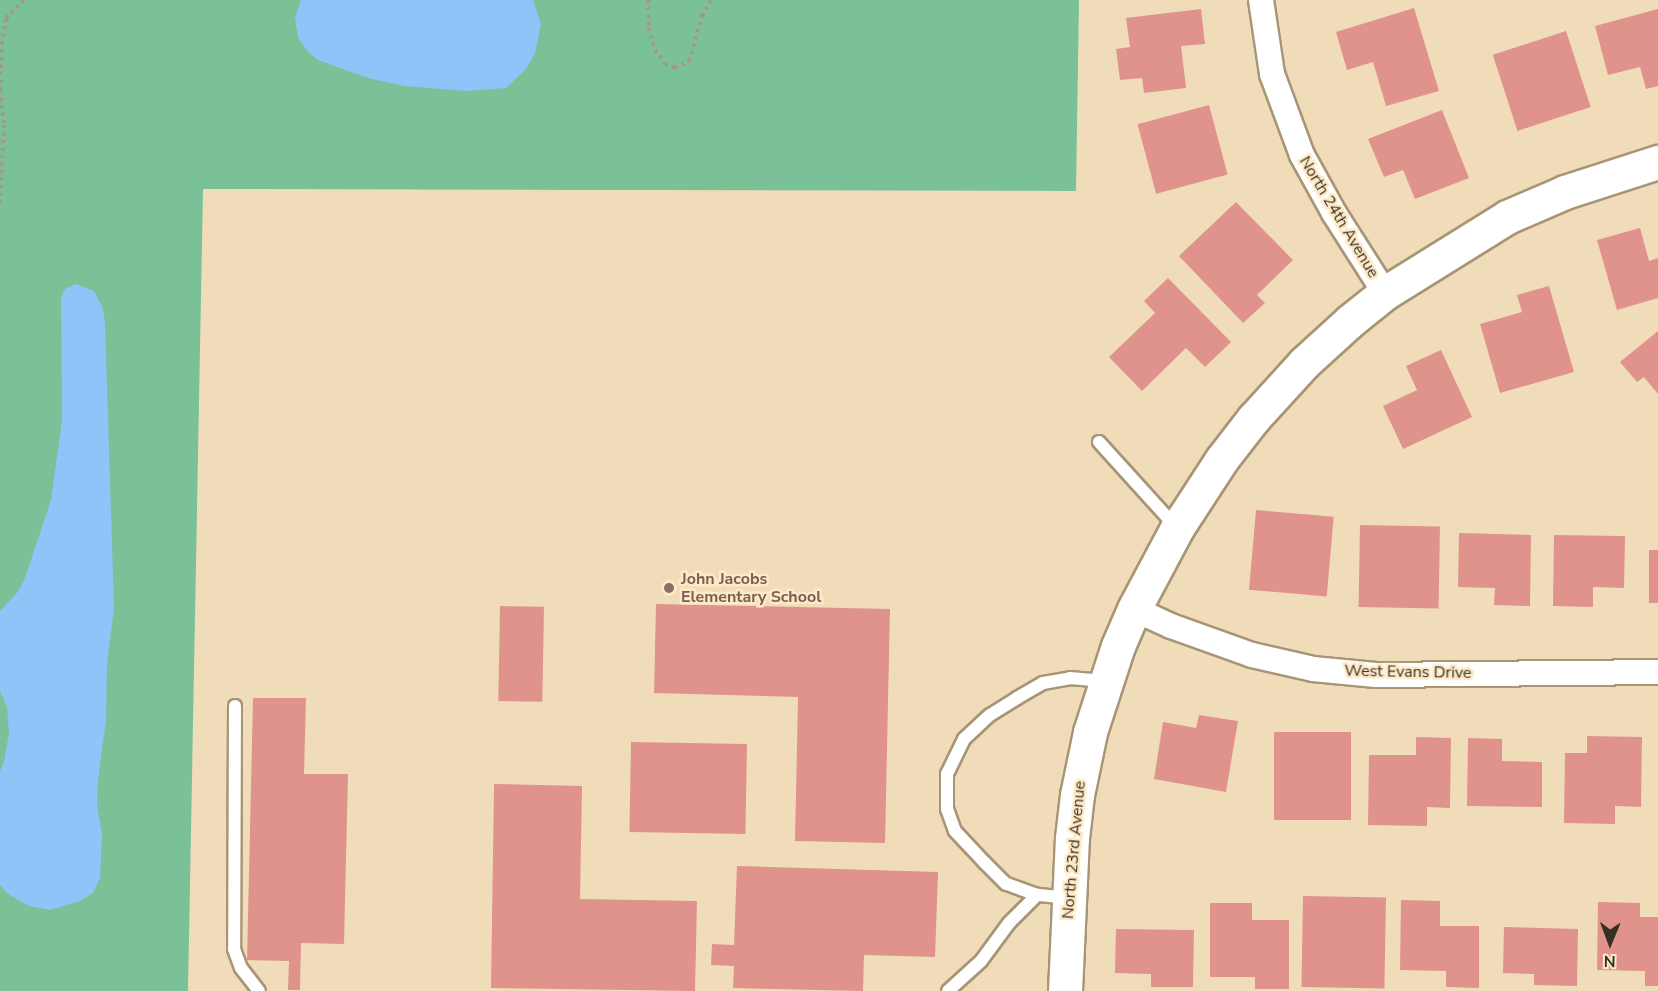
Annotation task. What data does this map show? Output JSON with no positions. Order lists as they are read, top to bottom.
{
  "streets": {
    "street": ["North 24th Avenue", "West Evans Drive", "North 23rd Avenue"]
  },
  "crossings": [
    ["North 24th Avenue", "North 23rd Avenue"],
    ["West Evans Drive", "North 23rd Avenue"]
  ],
  "places": ["John Jacobs Elementary School"],
  "north": "bottom"
}
